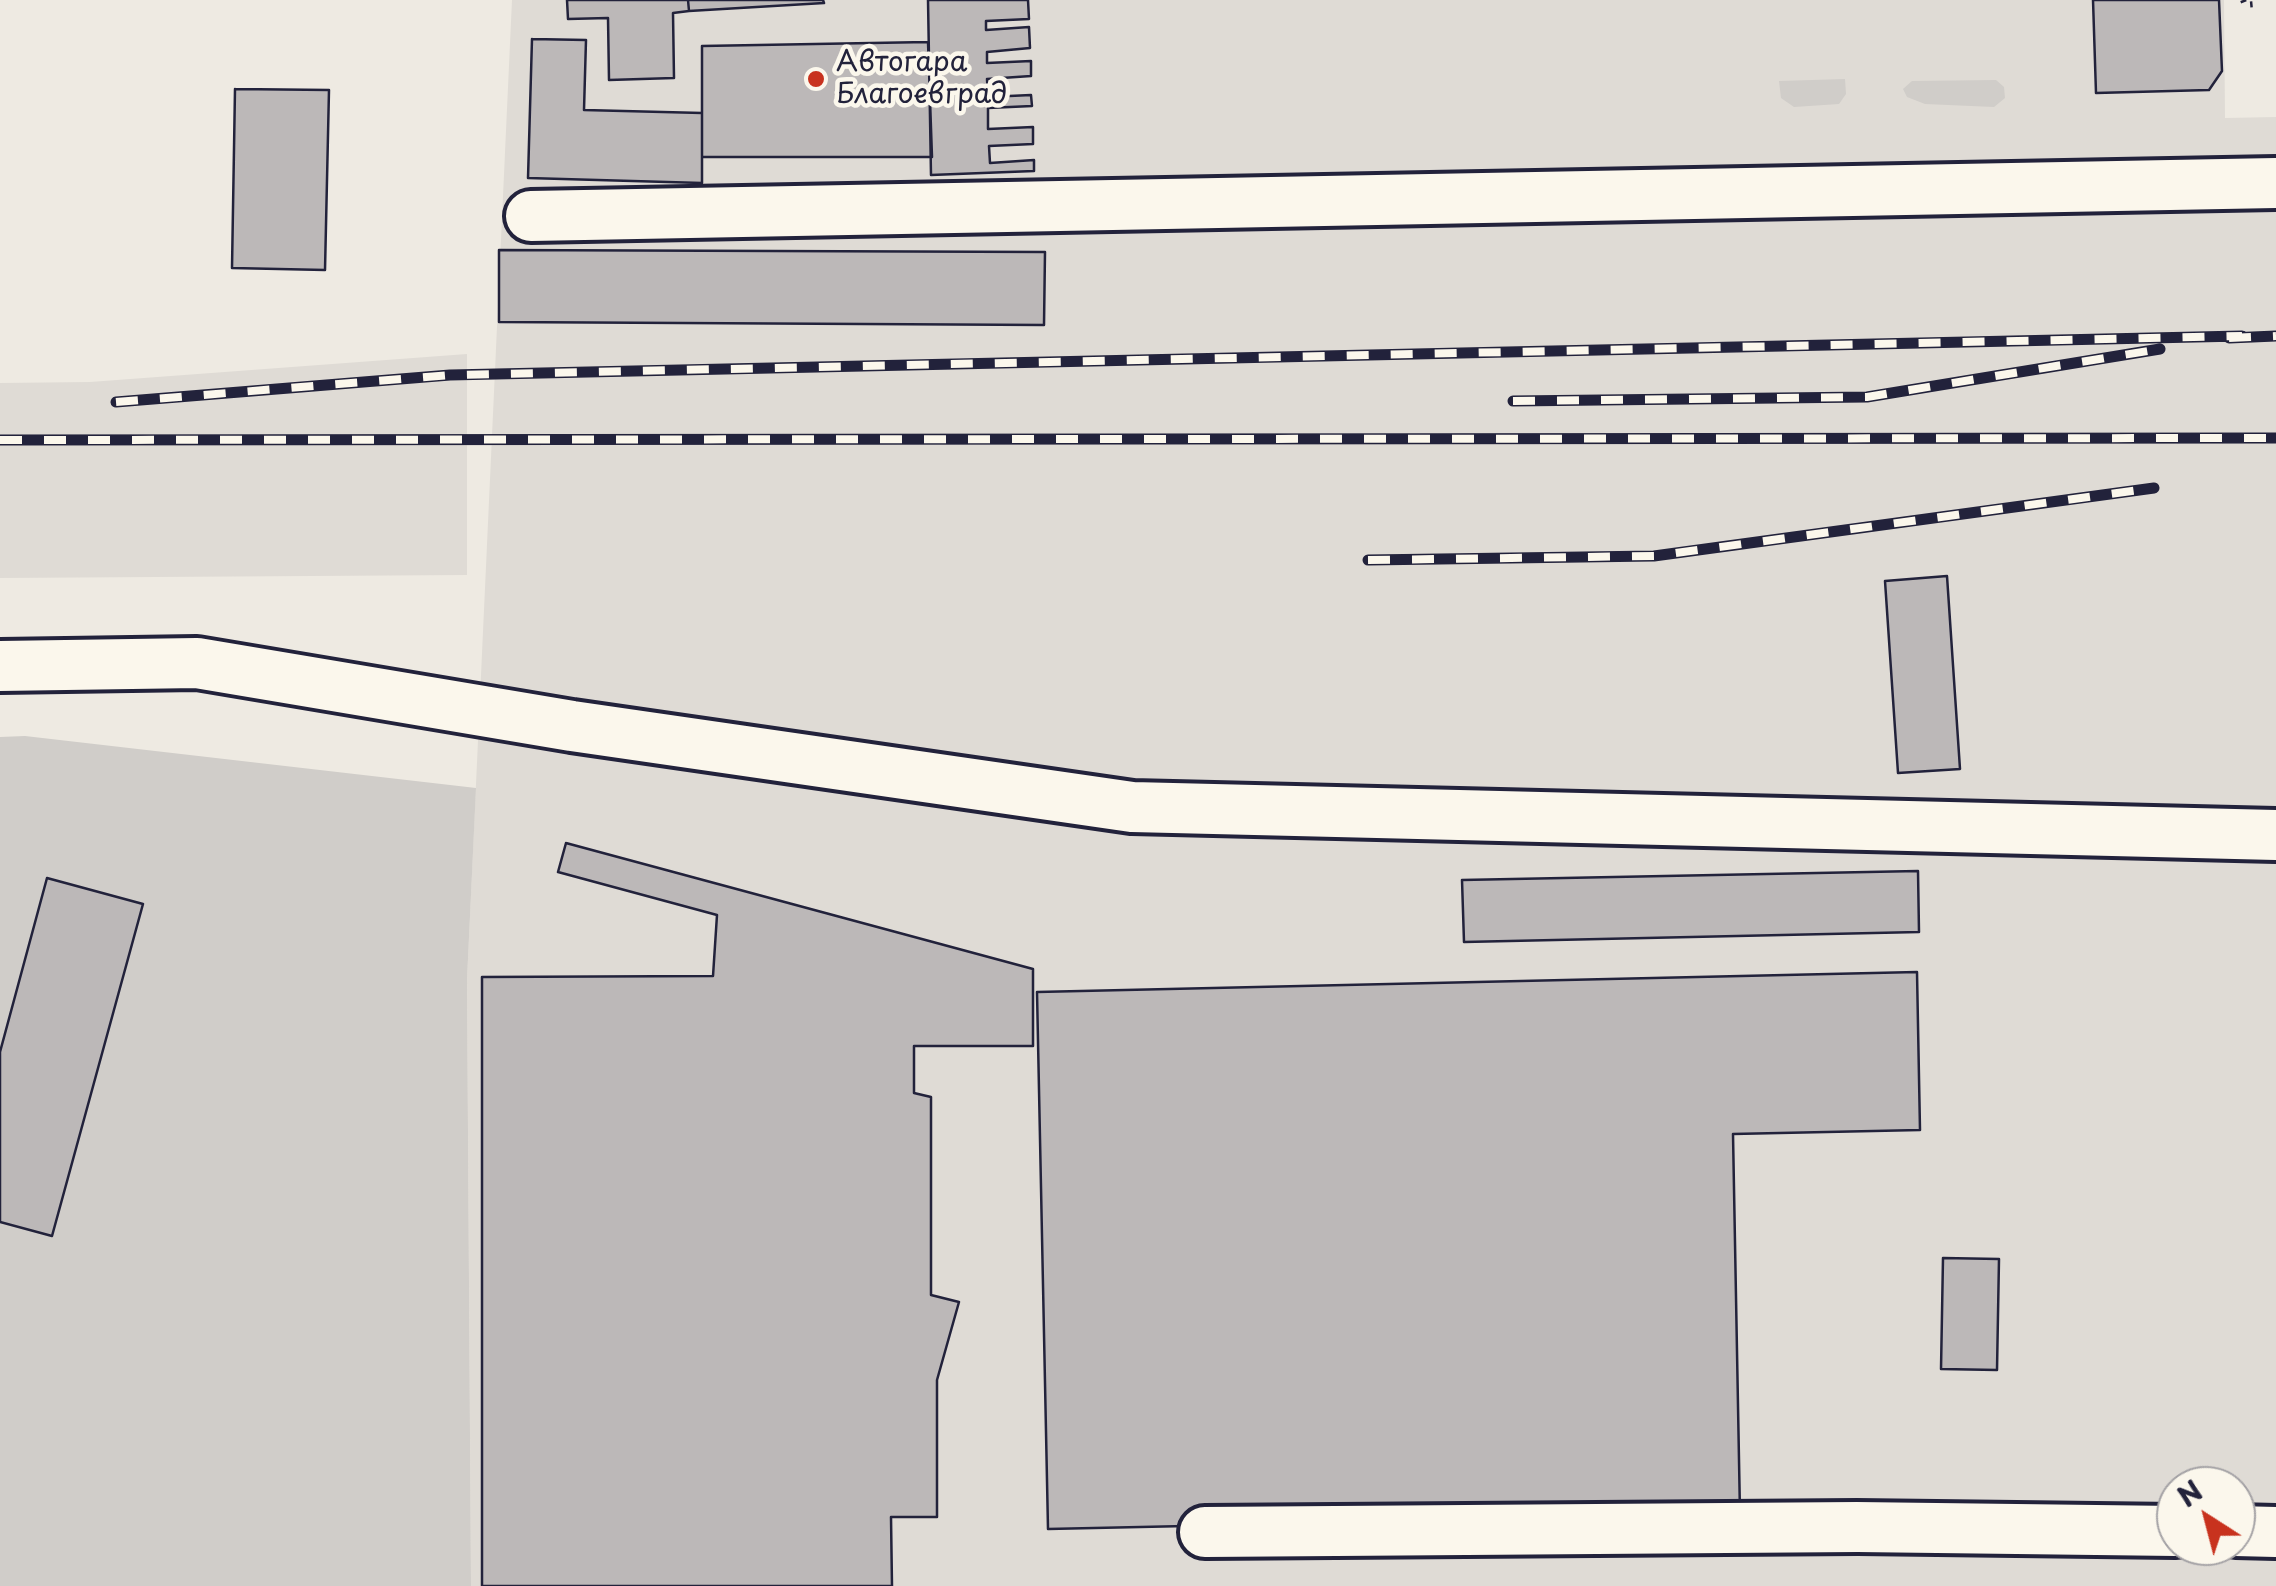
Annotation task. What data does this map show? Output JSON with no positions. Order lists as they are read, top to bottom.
{
  "places": ["Автогара Благоевград"],
  "north": "top left"
}
